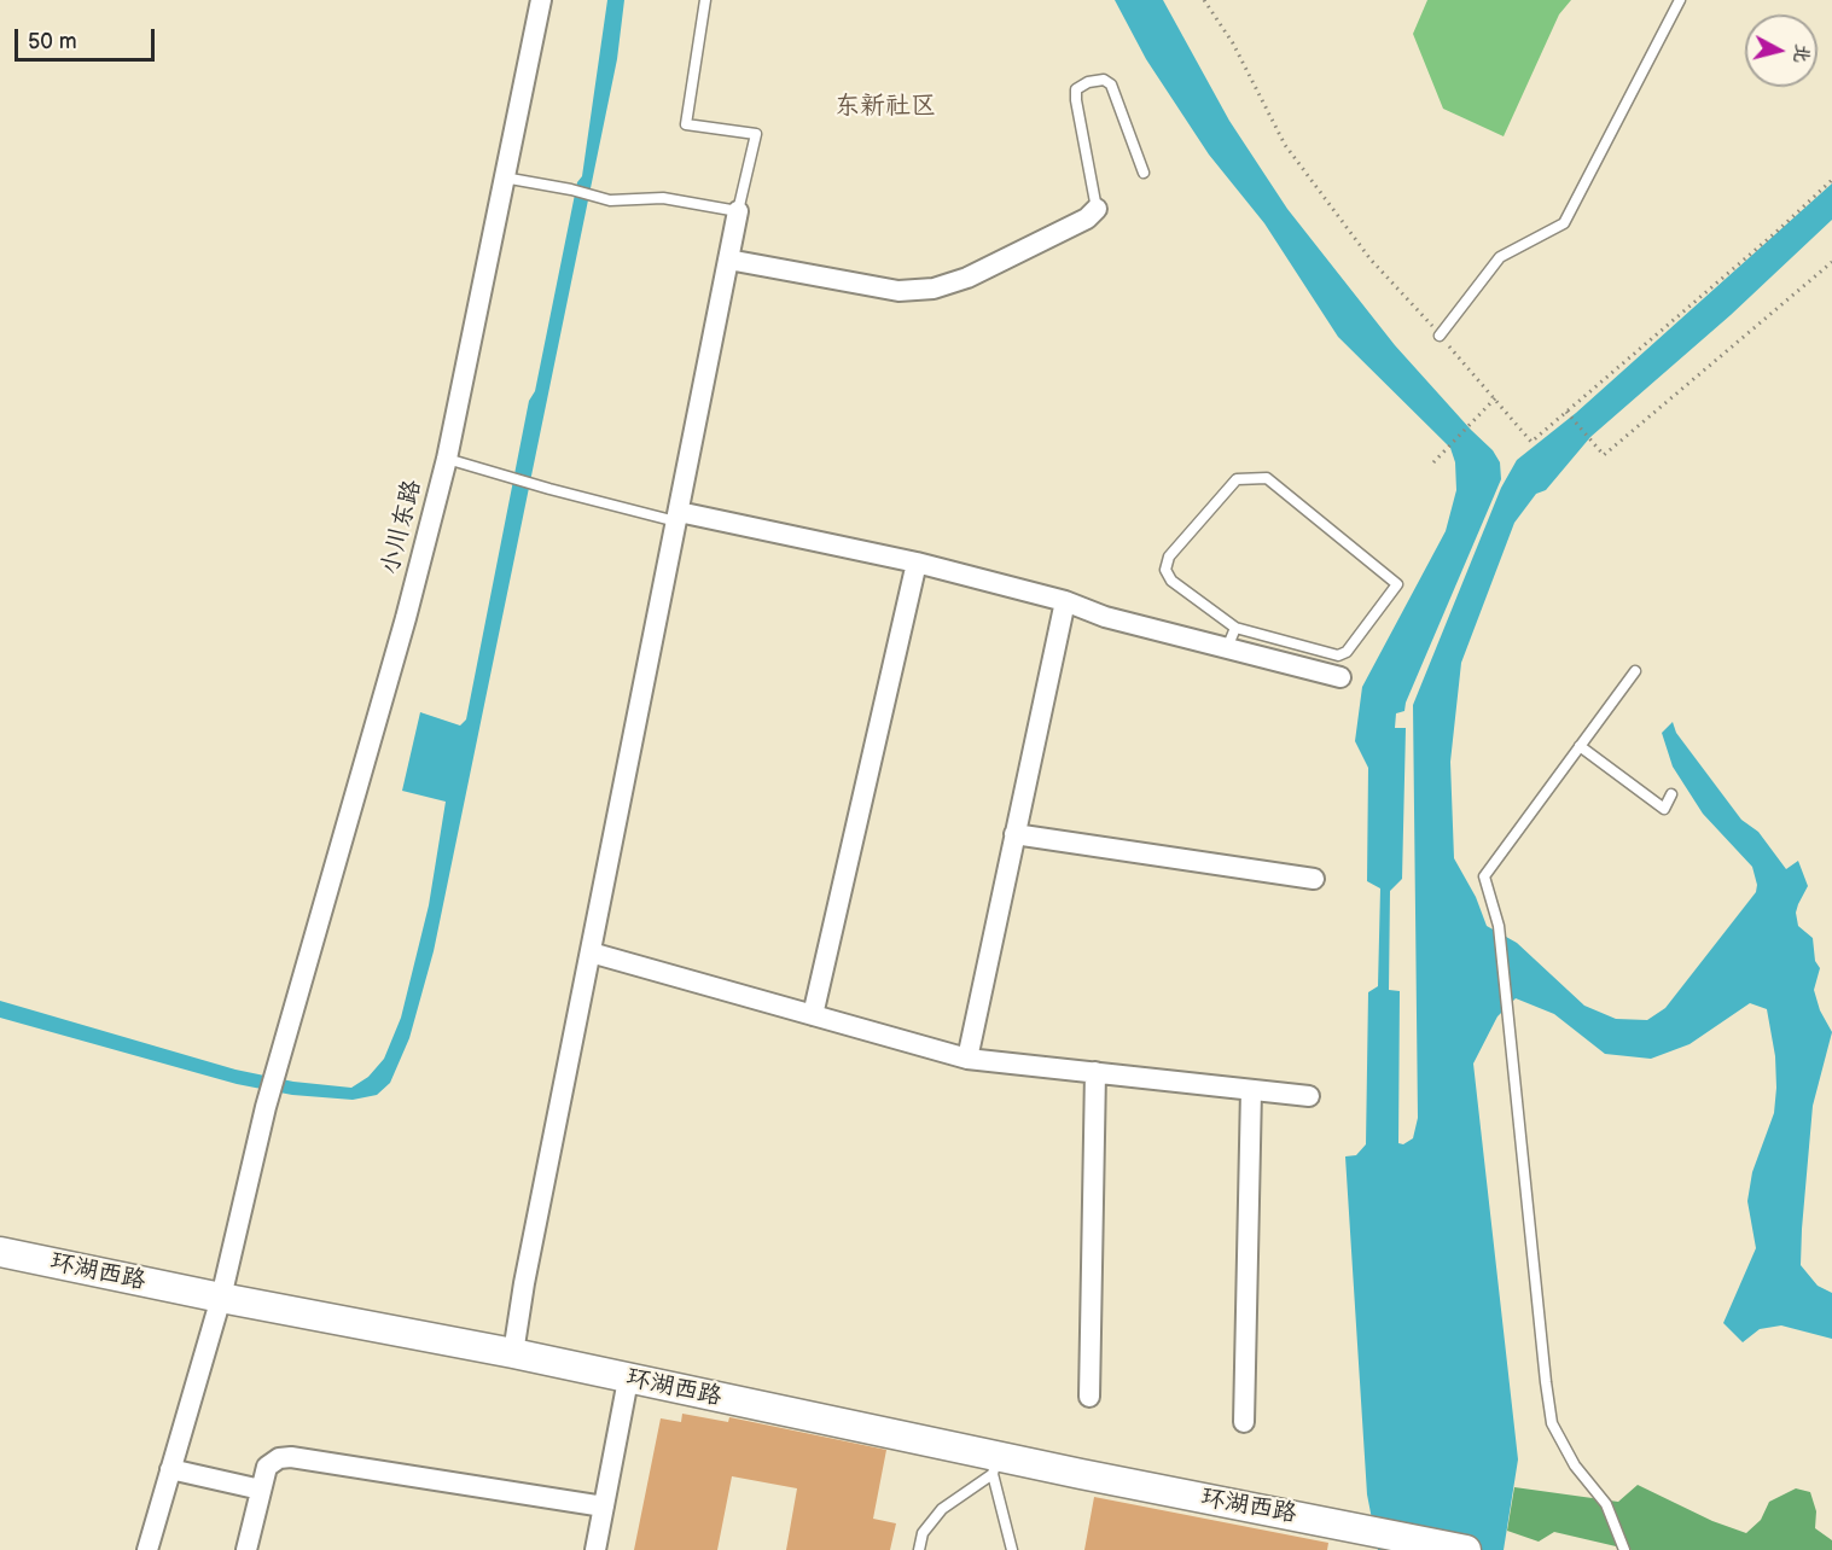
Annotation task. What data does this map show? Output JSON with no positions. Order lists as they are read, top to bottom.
{
  "streets": {
    "main road": ["环湖西路"],
    "street": ["小川东路"]
  },
  "crossings": [
    ["小川东路", "环湖西路"]
  ],
  "districts": ["东新社区"],
  "scale_bar": "50 m",
  "north": "right"
}
